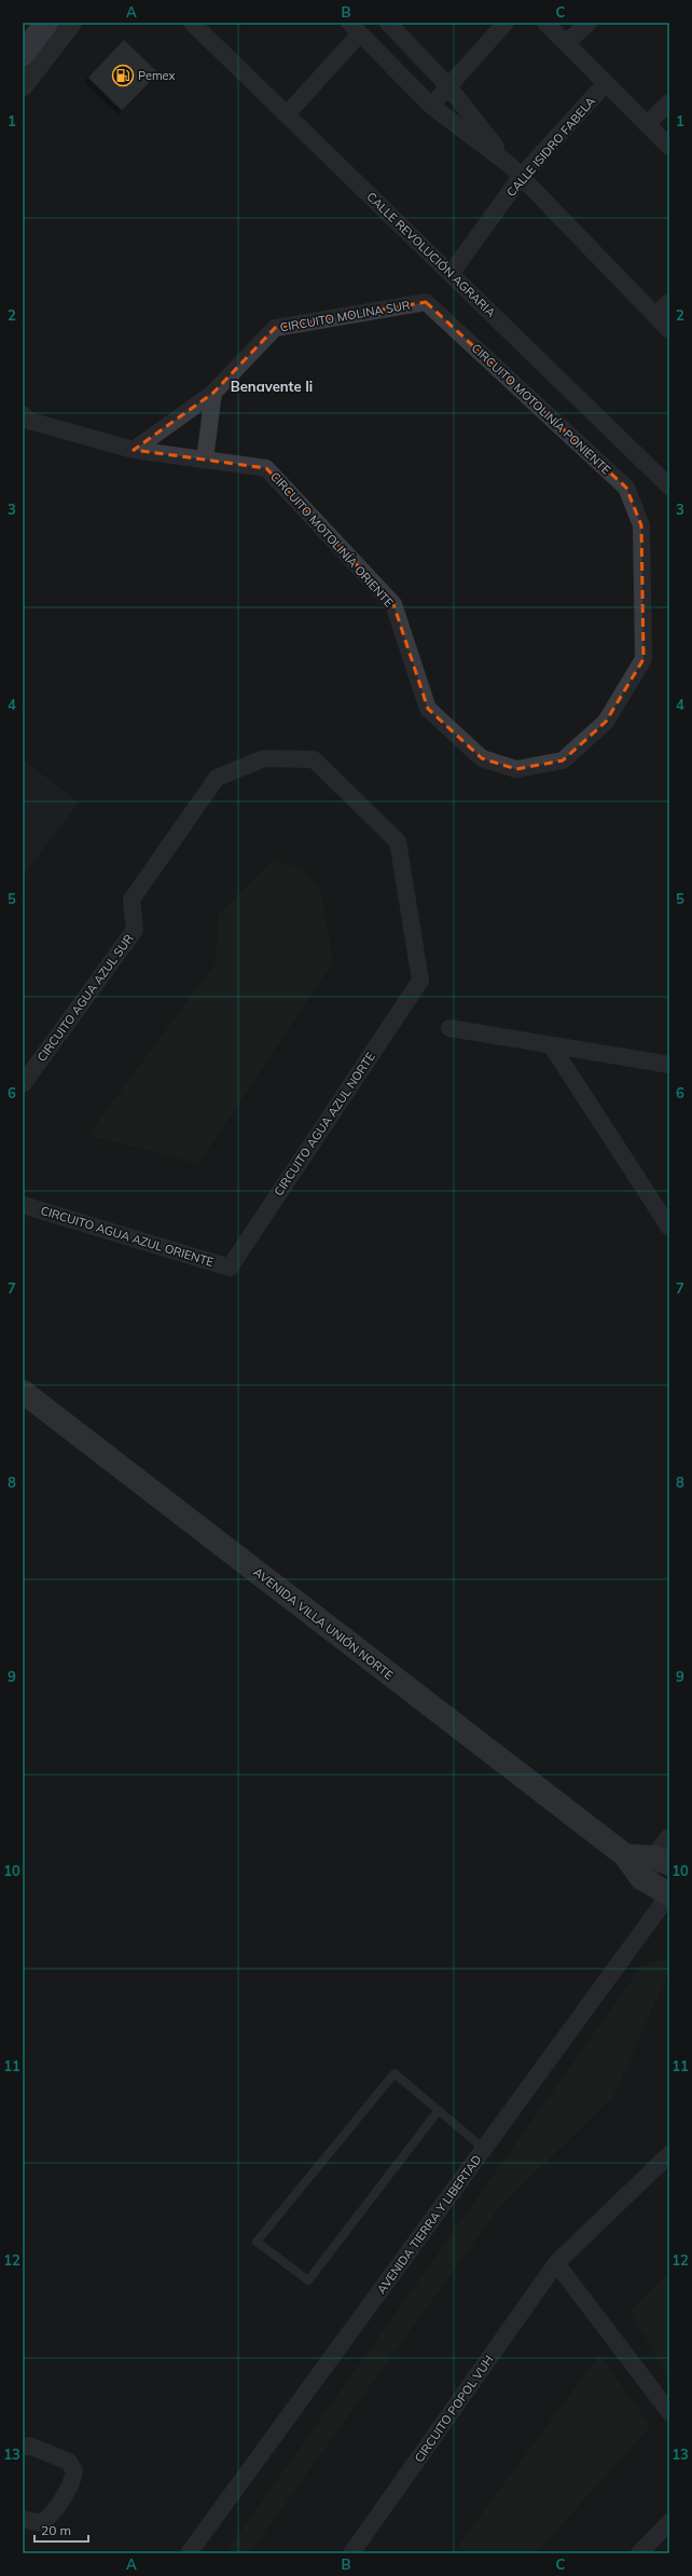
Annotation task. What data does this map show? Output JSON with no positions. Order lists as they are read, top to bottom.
{
  "streets": {
    "main road": ["AVENIDA VILLA UNIÓN NORTE"],
    "street": [
      "CALLE ISIDRO FABELA",
      "CALLE REVOLUCIÓN AGRARIA",
      "CIRCUITO MOLINA SUR",
      "CIRCUITO MOTOLINÍA PONIENTE",
      "CIRCUITO MOTOLINÍA ORIENTE",
      "CIRCUITO AGUA AZUL SUR",
      "CIRCUITO AGUA AZUL NORTE",
      "CIRCUITO AGUA AZUL ORIENTE",
      "AVENIDA TIERRA Y LIBERTAD",
      "CIRCUITO POPOL VUH"
    ]
  },
  "crossings": [
    ["CALLE ISIDRO FABELA", "CALLE REVOLUCIÓN AGRARIA"],
    ["CIRCUITO MOLINA SUR", "CIRCUITO MOTOLINÍA PONIENTE"],
    ["CIRCUITO MOLINA SUR", "CIRCUITO MOTOLINÍA ORIENTE"],
    ["CIRCUITO MOTOLINÍA PONIENTE", "CIRCUITO MOTOLINÍA ORIENTE"],
    ["CIRCUITO AGUA AZUL SUR", "CIRCUITO AGUA AZUL NORTE"],
    ["CIRCUITO AGUA AZUL NORTE", "CIRCUITO AGUA AZUL ORIENTE"],
    ["AVENIDA VILLA UNIÓN NORTE", "AVENIDA TIERRA Y LIBERTAD"]
  ],
  "districts": ["Benavente Ii"],
  "places": {
    "fuel station": ["Pemex"]
  },
  "scale_bar": "20 m",
  "grid": {
    "columns": ["A", "B", "C"],
    "rows": [
      "1",
      "2",
      "3",
      "4",
      "5",
      "6",
      "7",
      "8",
      "9",
      "10",
      "11",
      "12",
      "13"
    ]
  }
}
